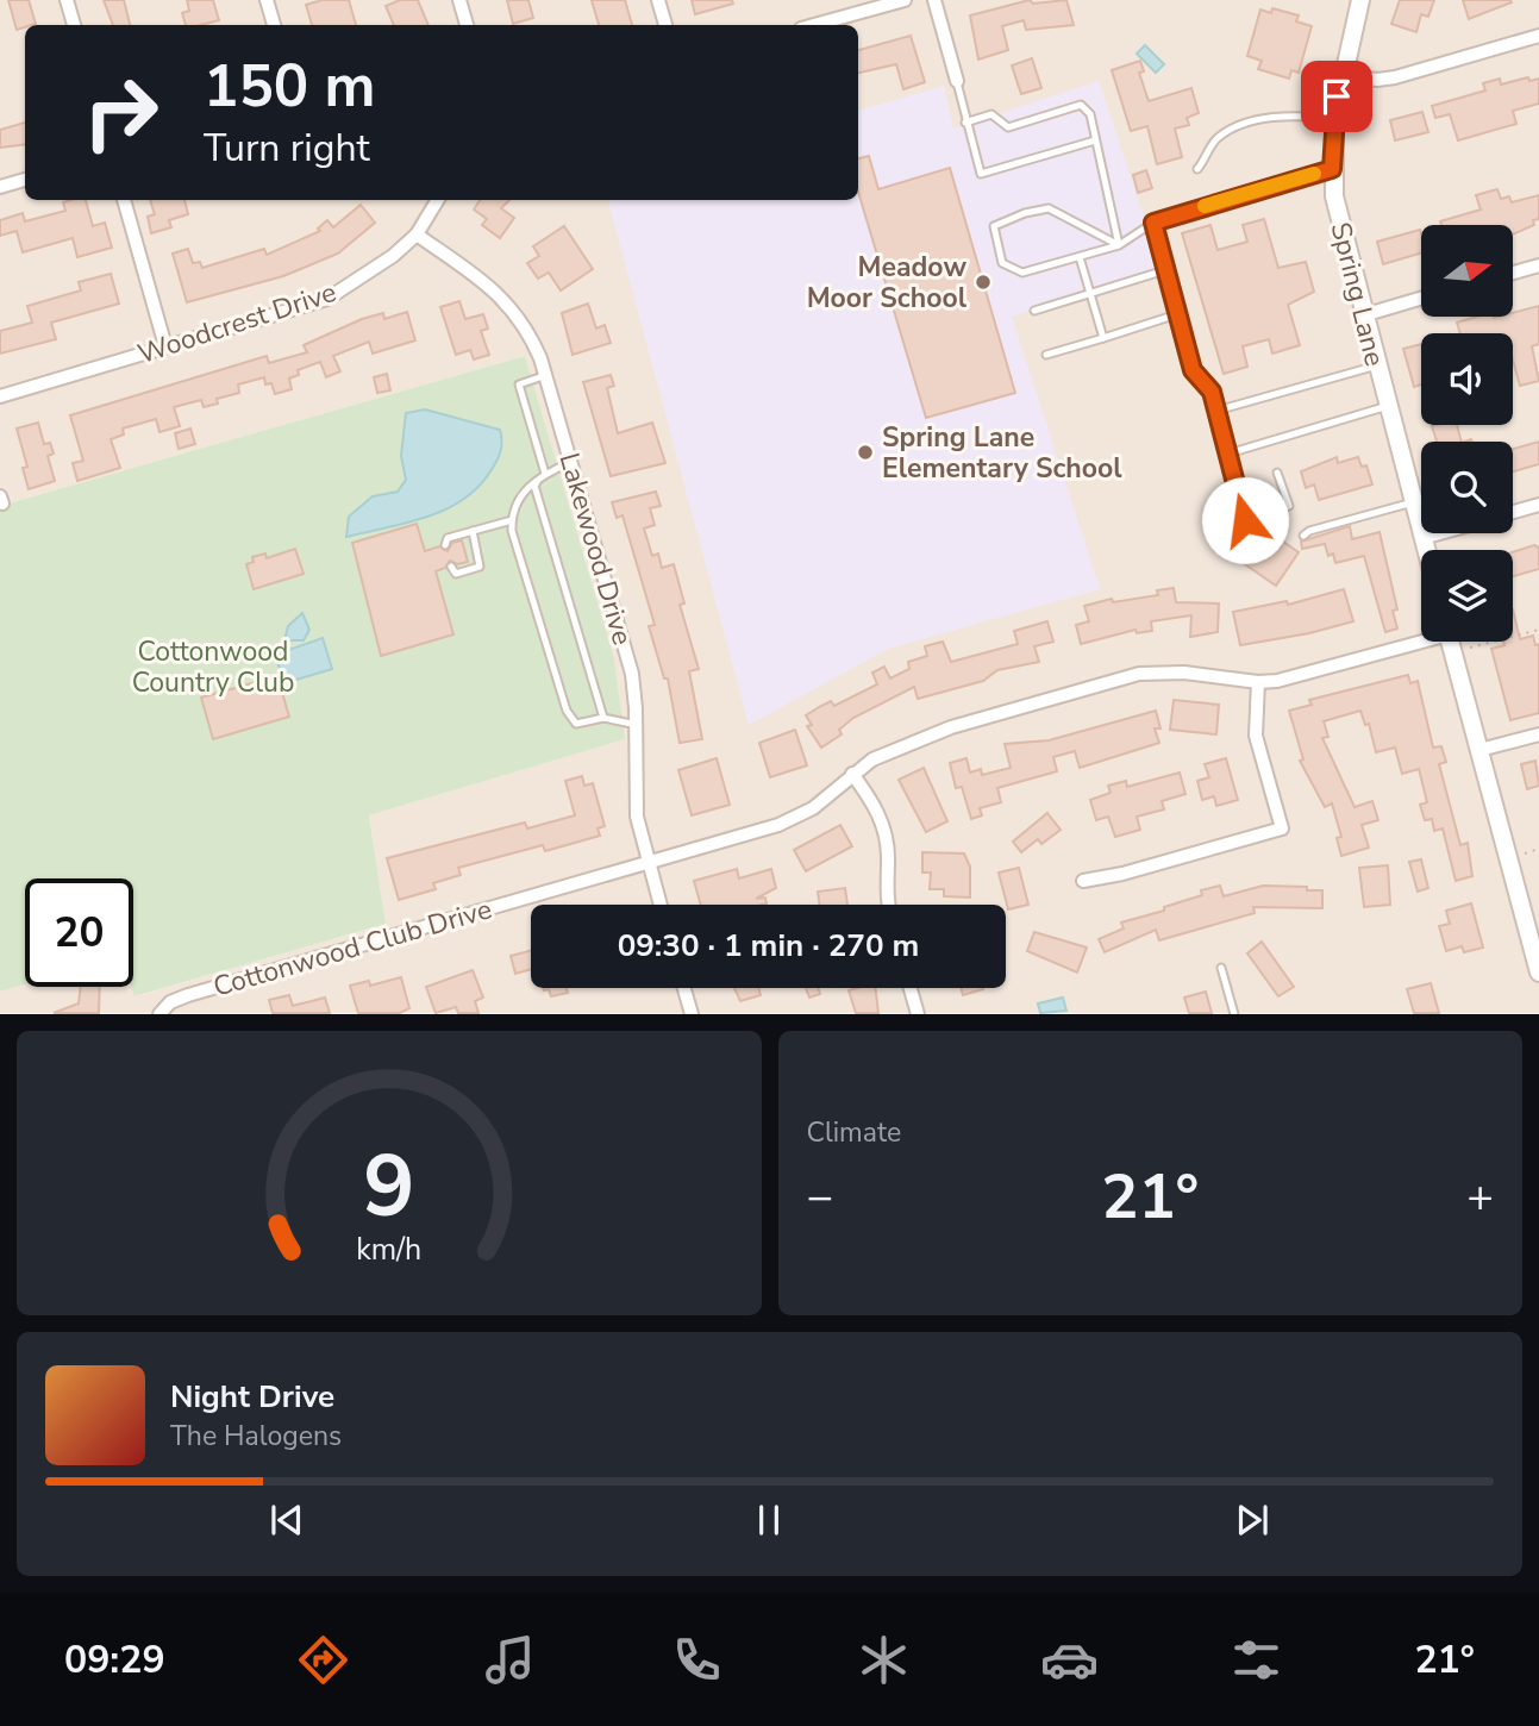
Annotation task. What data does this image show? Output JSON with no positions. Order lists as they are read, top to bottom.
{
  "streets": {
    "street": [
      "Spring Lane",
      "Woodcrest Drive",
      "Lakewood Drive",
      "Cottonwood Club Drive"
    ]
  },
  "crossings": [
    ["Woodcrest Drive", "Lakewood Drive"],
    ["Lakewood Drive", "Cottonwood Club Drive"]
  ],
  "parks": ["Cottonwood Country Club"],
  "places": ["Meadow Moor School", "Spring Lane Elementary School"],
  "north": "right",
  "page": {
    "turn": ["150 m", "Turn right"],
    "limit": "20",
    "trip": "09:30 · 1 min · 270 m",
    "tile": "Climate",
    "heat": ["−", "21°", "+"],
    "song": ["Night Drive", "The Halogens"],
    "tabs": ["09:29", "21°"],
    "gauge": ["9", "km/h"]
  }
}
